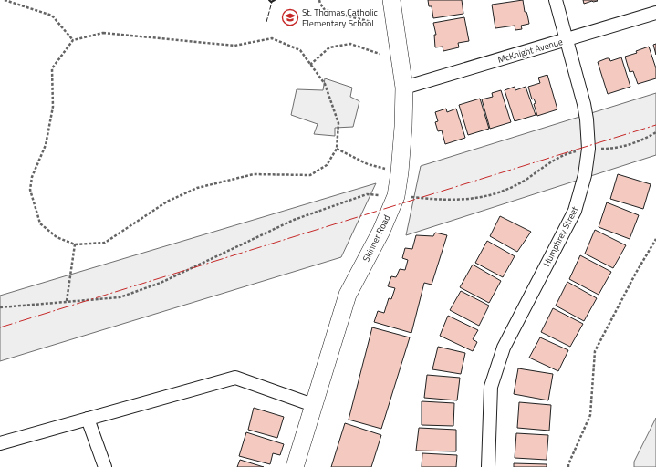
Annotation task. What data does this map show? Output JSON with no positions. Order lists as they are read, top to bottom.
{
  "streets": {
    "street": ["McKnight Avenue", "Humphrey Street", "Skinner Road"]
  },
  "crossings": [
    ["McKnight Avenue", "Humphrey Street"],
    ["McKnight Avenue", "Skinner Road"]
  ],
  "places": {
    "school or university": ["St. Thomas Catholic Elementary School"]
  }
}
